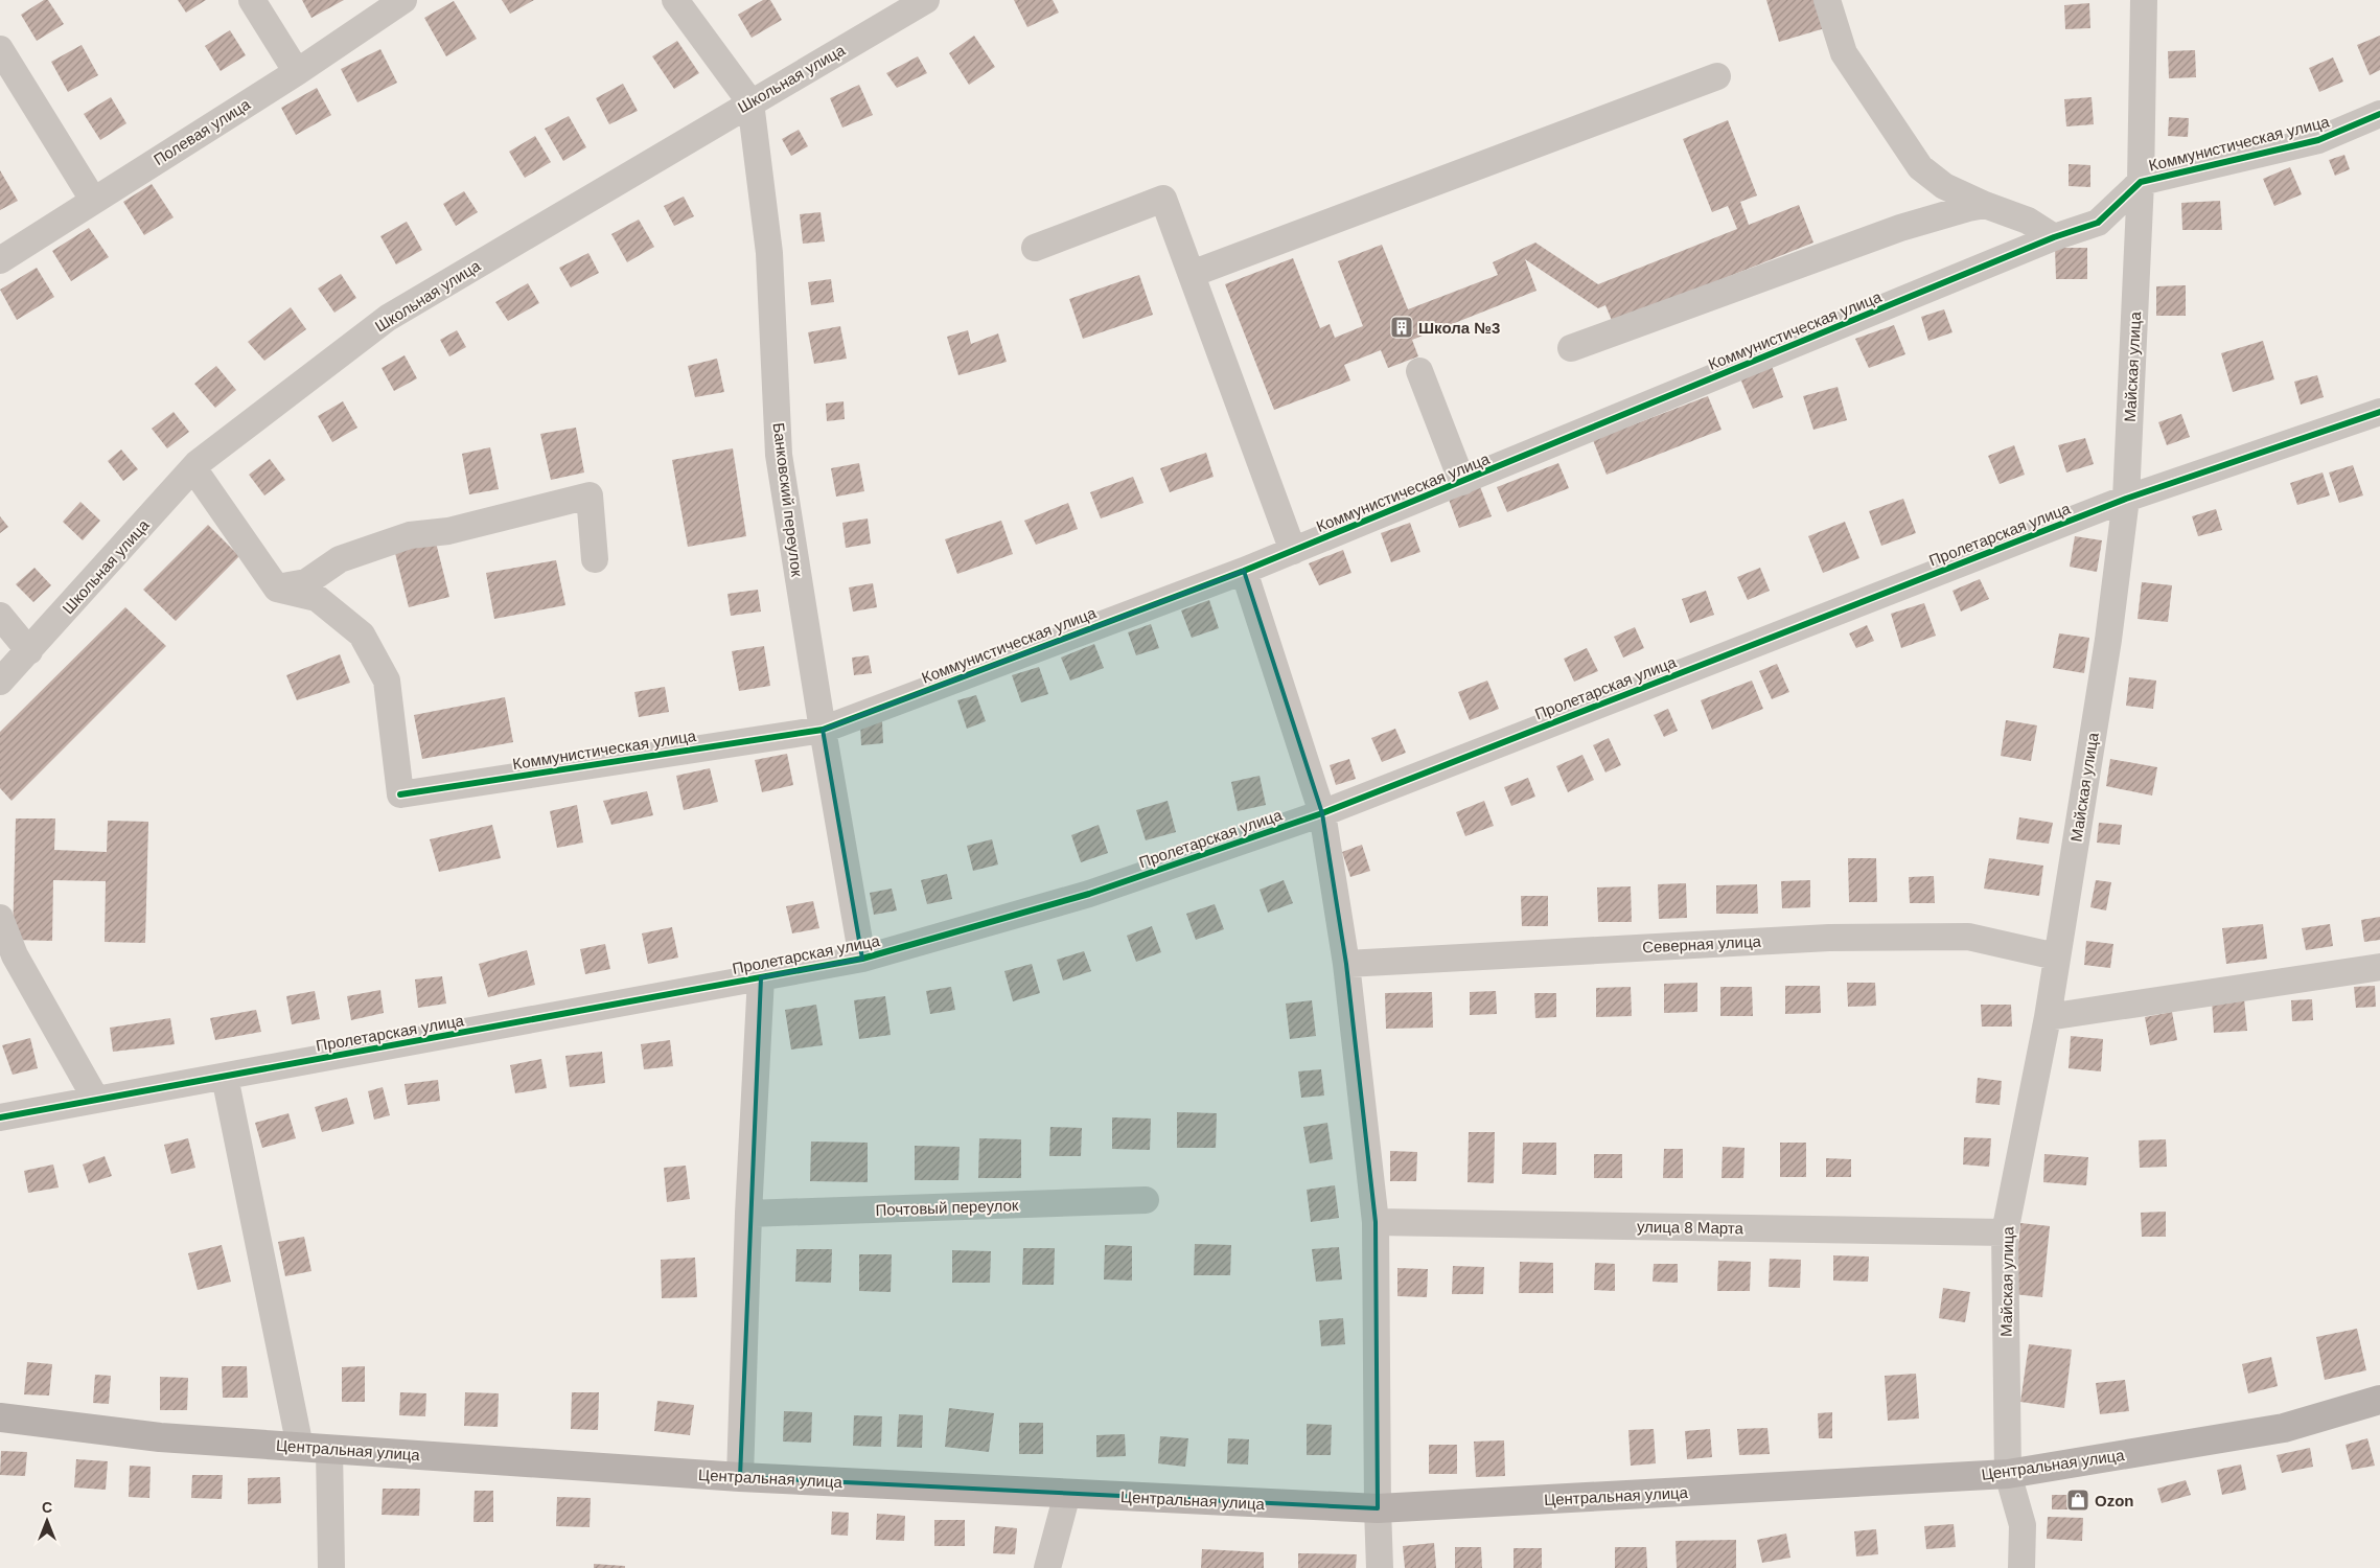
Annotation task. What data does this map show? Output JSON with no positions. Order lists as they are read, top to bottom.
{
  "streets": {
    "main road": ["Центральная улица"],
    "street": [
      "Школьная улица",
      "Полевая улица",
      "Коммунистическая улица",
      "Майская улица",
      "Банковский переулок",
      "Пролетарская улица",
      "Северная улица",
      "Почтовый переулок",
      "улица 8 Марта"
    ]
  },
  "crossings": [
    ["Школьная улица", "Банковский переулок"],
    ["Коммунистическая улица", "Майская улица"],
    ["Коммунистическая улица", "Банковский переулок"],
    ["Майская улица", "Пролетарская улица"],
    ["Майская улица", "Северная улица"],
    ["Майская улица", "улица 8 Марта"],
    ["Майская улица", "Центральная улица"],
    ["Банковский переулок", "Пролетарская улица"]
  ],
  "places": {
    "building": ["Школа №3"],
    "shop": ["Ozon"]
  },
  "north": "top"
}
